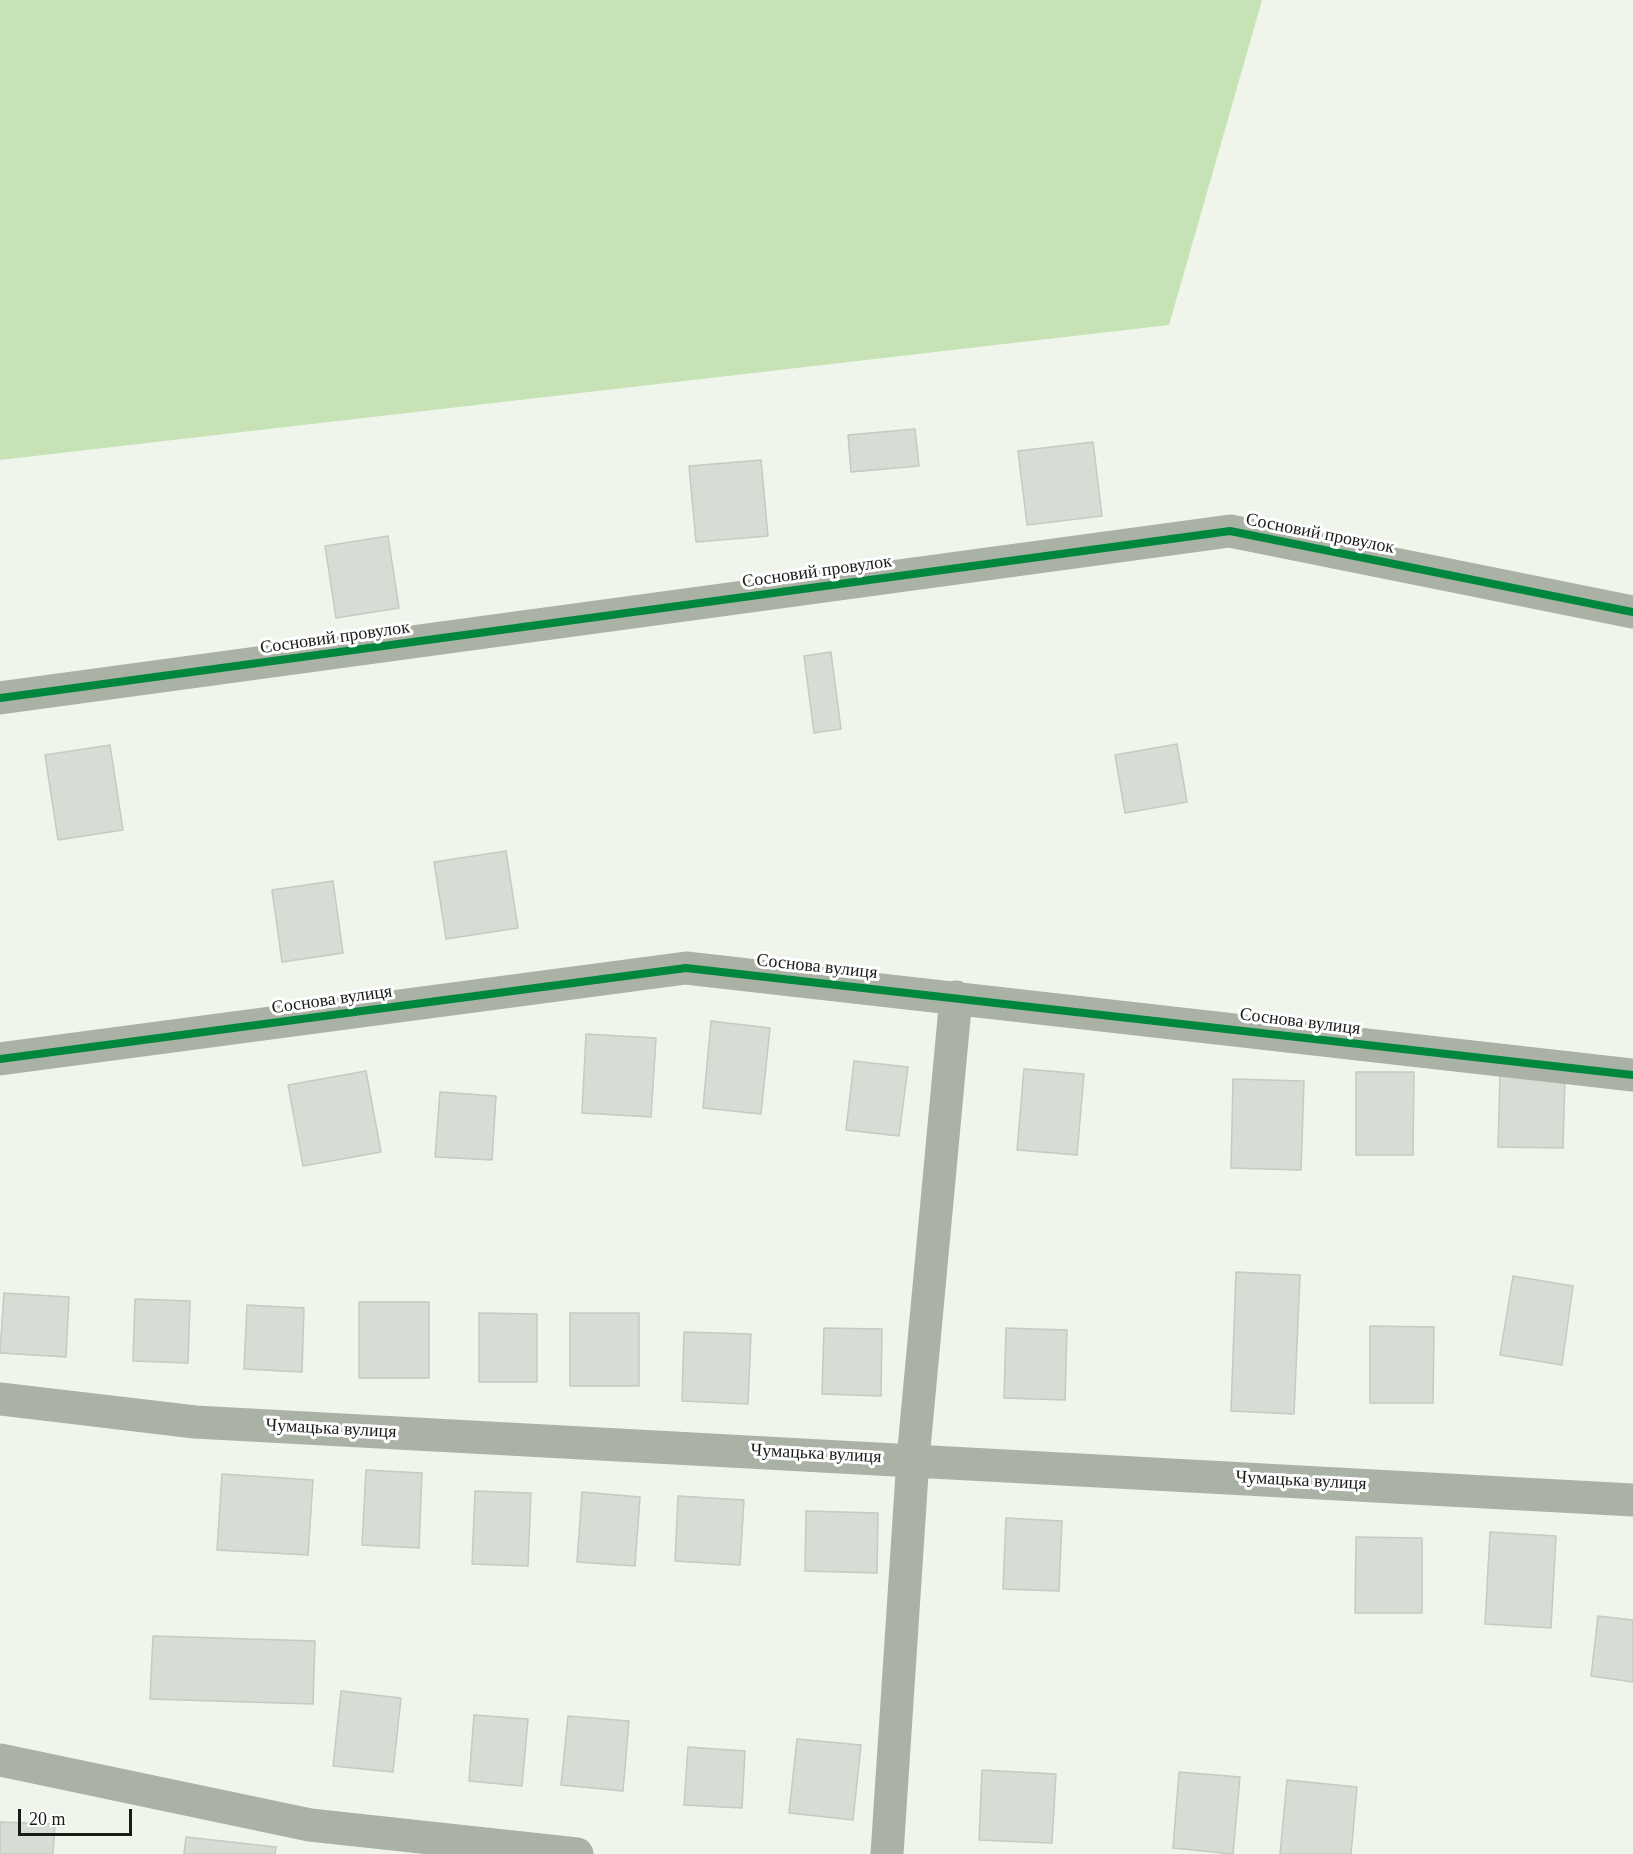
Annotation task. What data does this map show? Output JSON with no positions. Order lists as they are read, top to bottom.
{
  "streets": {
    "street": ["Сосновий провулок", "Соснова вулиця", "Чумацька вулиця"]
  },
  "scale_bar": "20 m"
}
